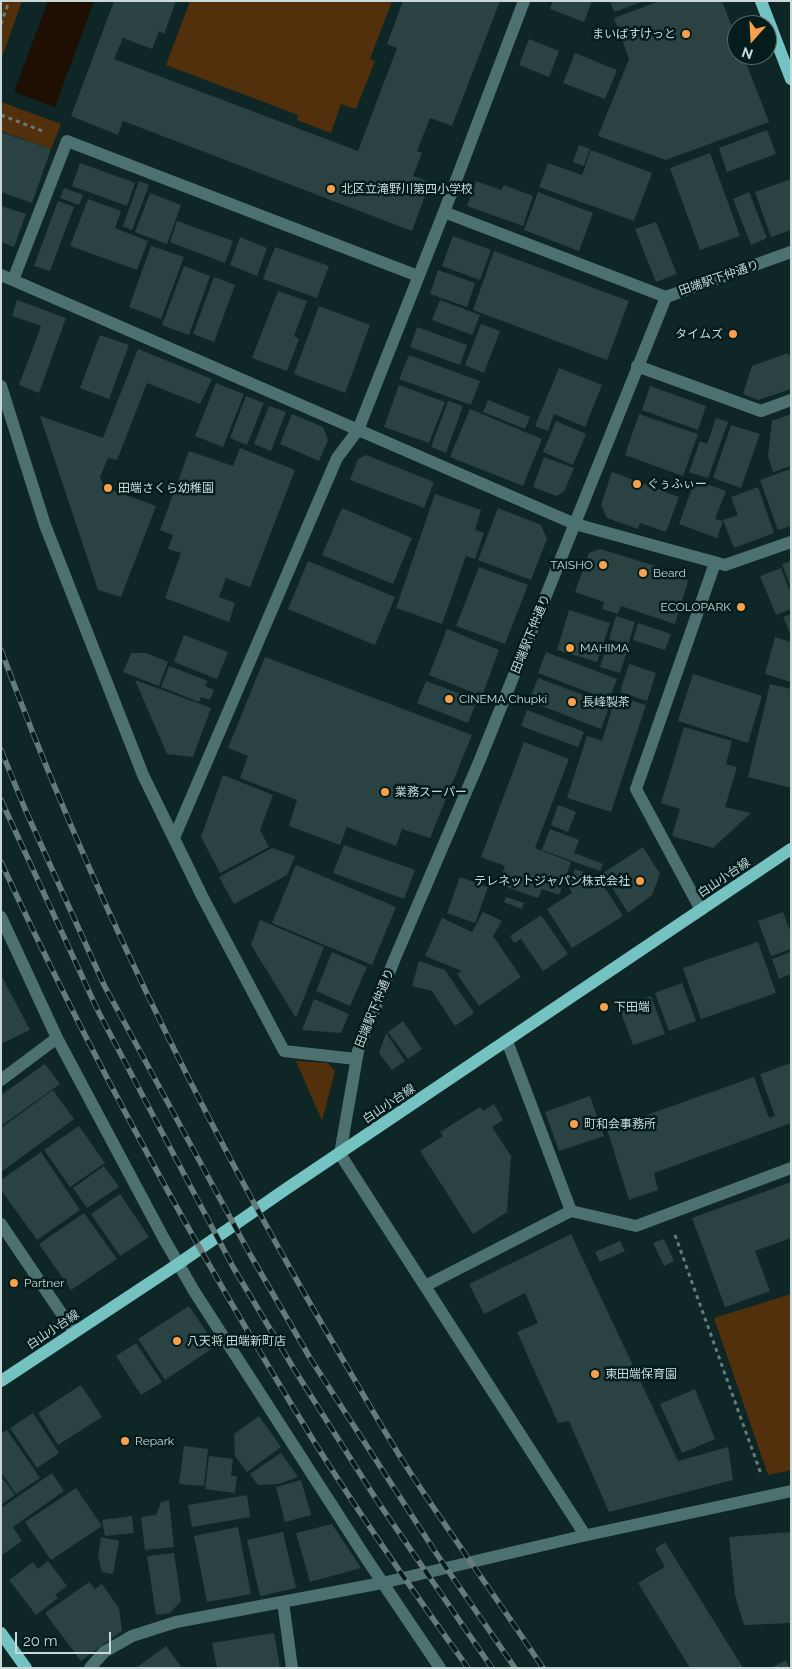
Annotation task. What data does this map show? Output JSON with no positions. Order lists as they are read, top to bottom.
{
  "streets": {
    "main road": ["白山小台線"],
    "street": ["田端駅下仲通り"]
  },
  "crossings": [
    ["田端駅下仲通り", "白山小台線"]
  ],
  "places": [
    "まいばすけっと",
    "北区立滝野川第四小学校",
    "タイムズ",
    "ぐぅふぃー",
    "田端さくら幼稚園",
    "TAISHO",
    "Beard",
    "ECOLOPARK",
    "MAHIMA",
    "CINEMA Chupki",
    "長峰製茶",
    "業務スーパー",
    "テレネットジャパン株式会社",
    "下田端",
    "町和会事務所",
    "Partner",
    "八天将 田端新町店",
    "東田端保育園",
    "Repark"
  ],
  "scale_bar": "20 m",
  "north": "bottom"
}
